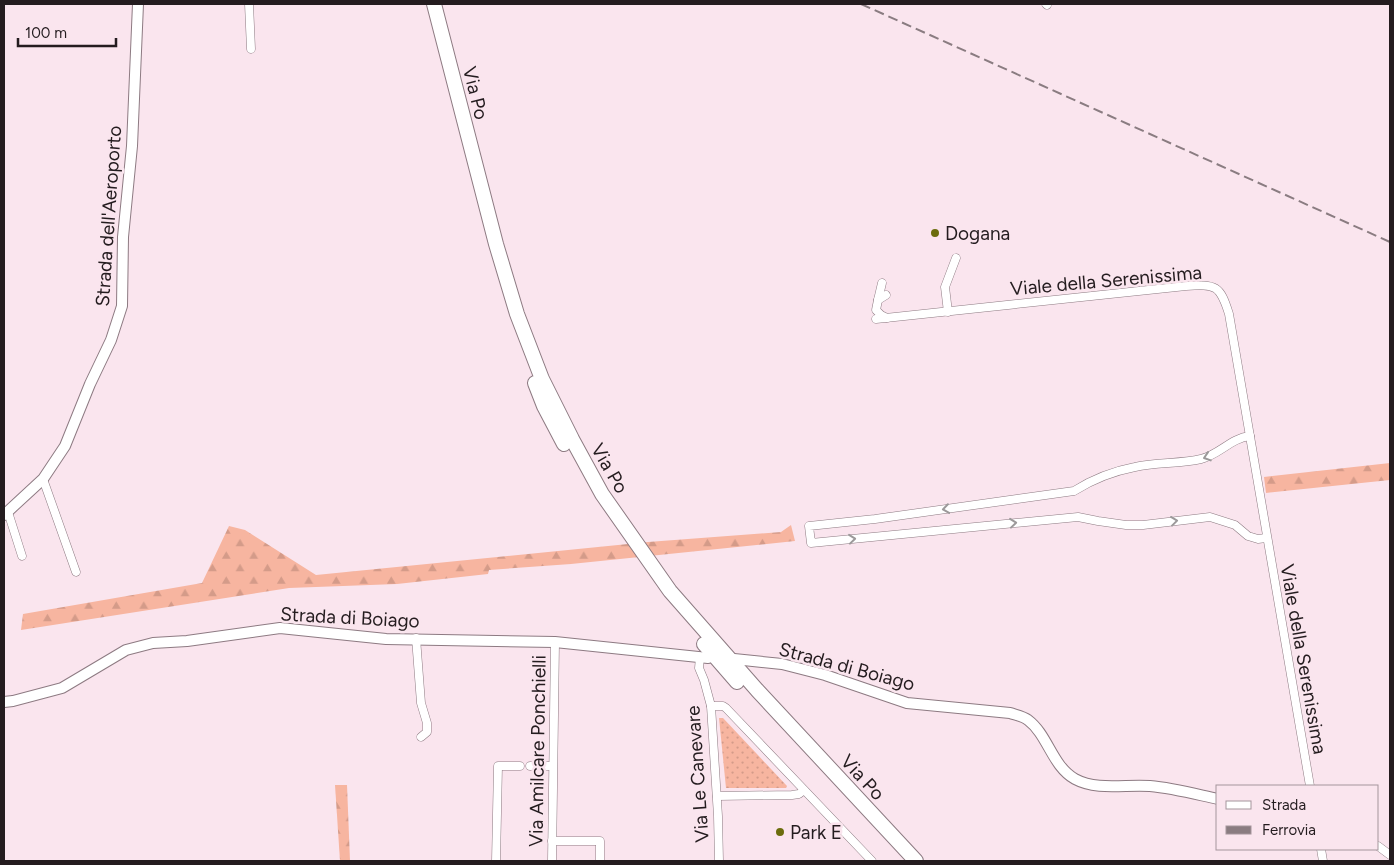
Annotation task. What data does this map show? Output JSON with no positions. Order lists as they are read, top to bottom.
{
  "streets": {
    "highway": ["Via Po"],
    "street": [
      "Strada dell'Aeroporto",
      "Viale della Serenissima",
      "Strada di Boiago",
      "Via Amilcare Ponchielli",
      "Via Le Canevare"
    ]
  },
  "crossings": [
    ["Strada di Boiago", "Via Amilcare Ponchielli"],
    ["Strada di Boiago", "Via Le Canevare"]
  ],
  "places": ["Dogana", "Park E"],
  "legend": ["Strada", "Ferrovia"],
  "scale_bar": "100 m"
}
